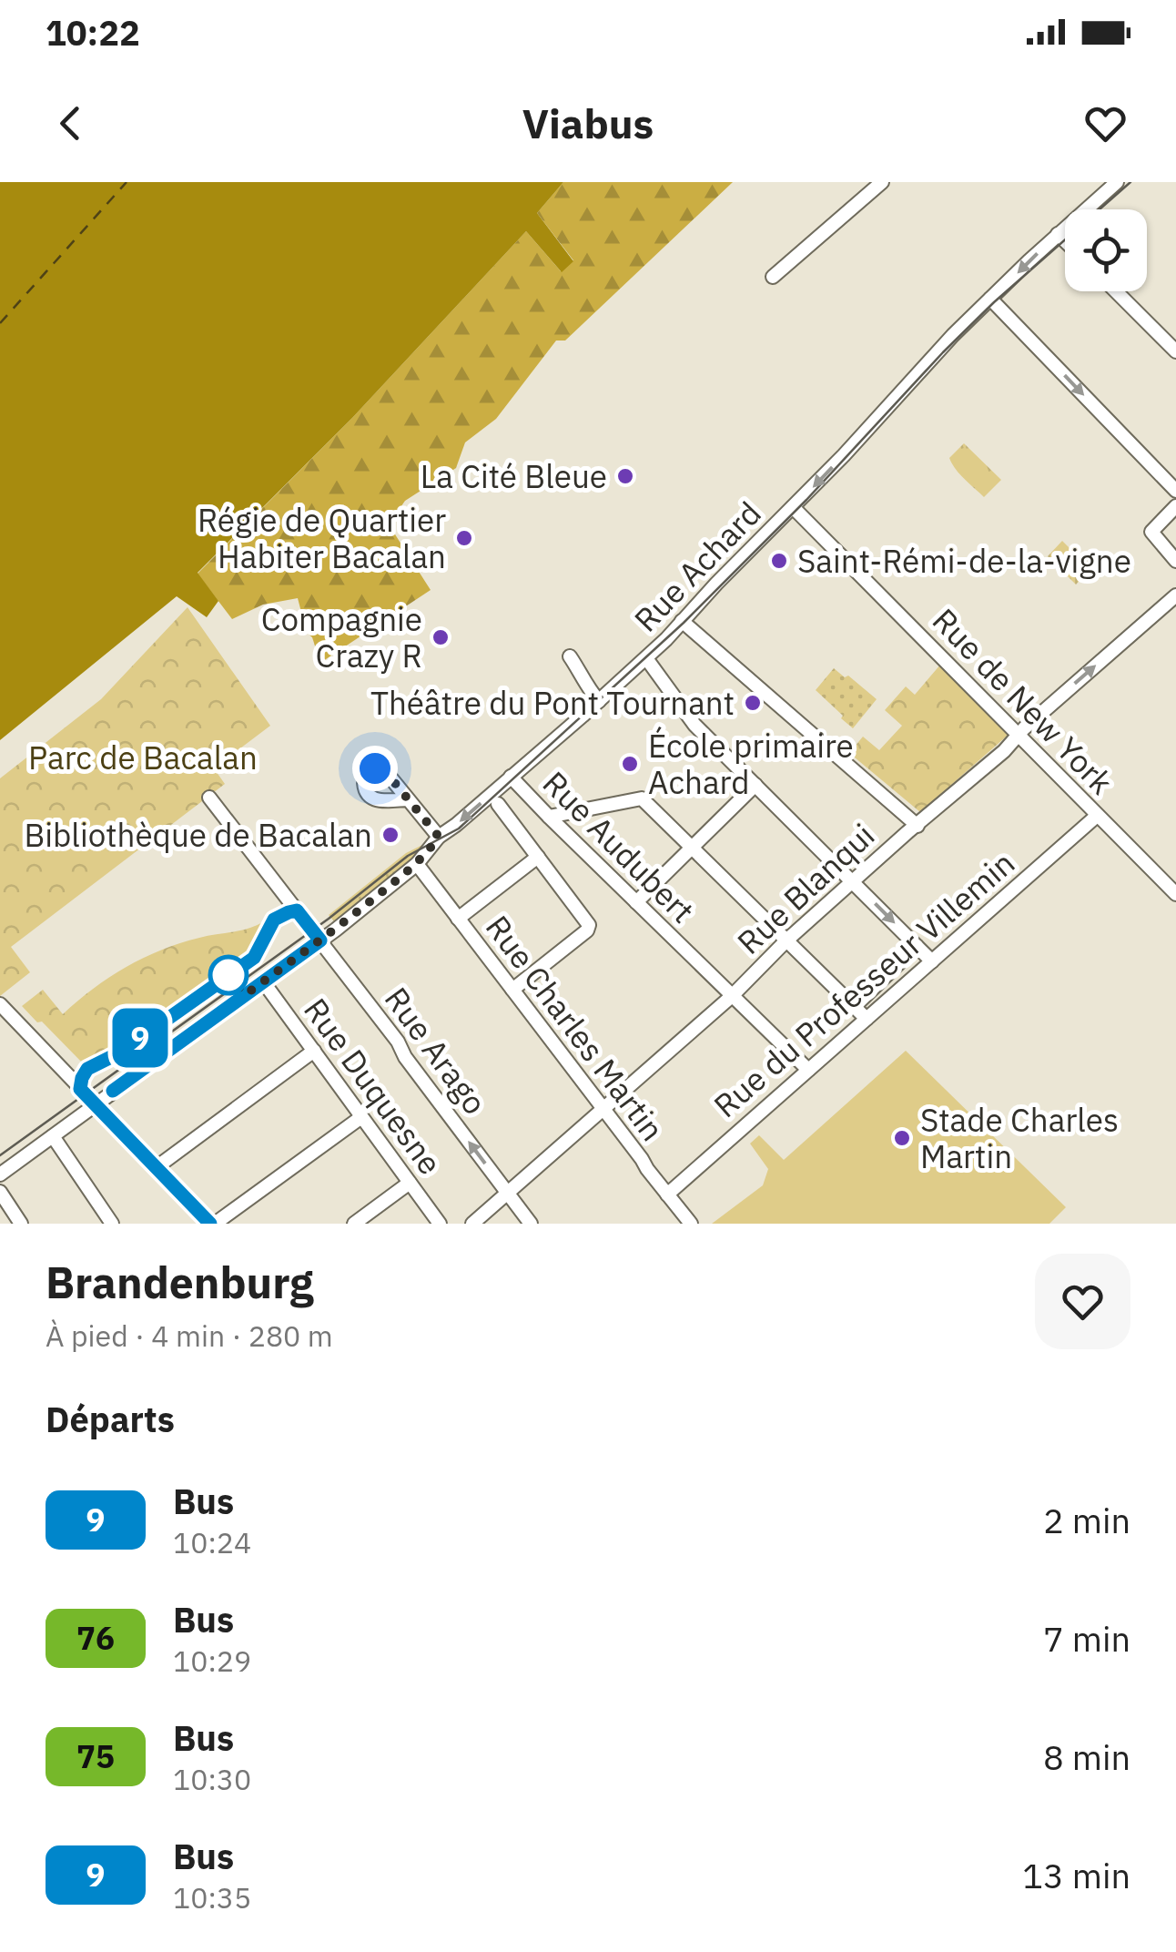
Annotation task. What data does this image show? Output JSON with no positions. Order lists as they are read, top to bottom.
{
  "streets": {
    "street": [
      "Rue Achard",
      "Rue de New York",
      "Rue Audubert",
      "Rue Blanqui",
      "Rue du Professeur Villemin",
      "Rue Charles Martin",
      "Rue Arago",
      "Rue Duquesne"
    ]
  },
  "crossings": [
    ["Rue Achard", "Rue de New York"],
    ["Rue Achard", "Rue Audubert"],
    ["Rue Achard", "Rue Charles Martin"],
    ["Rue Achard", "Rue Arago"],
    ["Rue Achard", "Rue Duquesne"],
    ["Rue de New York", "Rue Blanqui"],
    ["Rue de New York", "Rue du Professeur Villemin"],
    ["Rue Audubert", "Rue Blanqui"],
    ["Rue Audubert", "Rue du Professeur Villemin"],
    ["Rue Blanqui", "Rue Charles Martin"],
    ["Rue Blanqui", "Rue Arago"],
    ["Rue du Professeur Villemin", "Rue Charles Martin"]
  ],
  "one_way": ["Rue Arago"],
  "parks": ["Parc de Bacalan"],
  "places": [
    "La Cité Bleue",
    "Régie de Quartier Habiter Bacalan",
    "Saint-Rémi-de-la-vigne",
    "Compagnie Crazy R",
    "Théâtre du Pont Tournant",
    "École primaire Achard",
    "Bibliothèque de Bacalan",
    "Stade Charles Martin"
  ],
  "lines": ["bus line 9"],
  "page": {
    "status": "10:22",
    "header": "Viabus",
    "on_map": "9",
    "heading": [
      ["Brandenburg", "À pied · 4 min · 280 m"],
      "Départs"
    ],
    "list": [
      {
        "mark": "9",
        "name": "Bus",
        "note": "10:24",
        "value": "2 min"
      },
      {
        "mark": "76",
        "name": "Bus",
        "note": "10:29",
        "value": "7 min"
      },
      {
        "mark": "75",
        "name": "Bus",
        "note": "10:30",
        "value": "8 min"
      },
      {
        "mark": "9",
        "name": "Bus",
        "note": "10:35",
        "value": "13 min"
      }
    ]
  }
}
